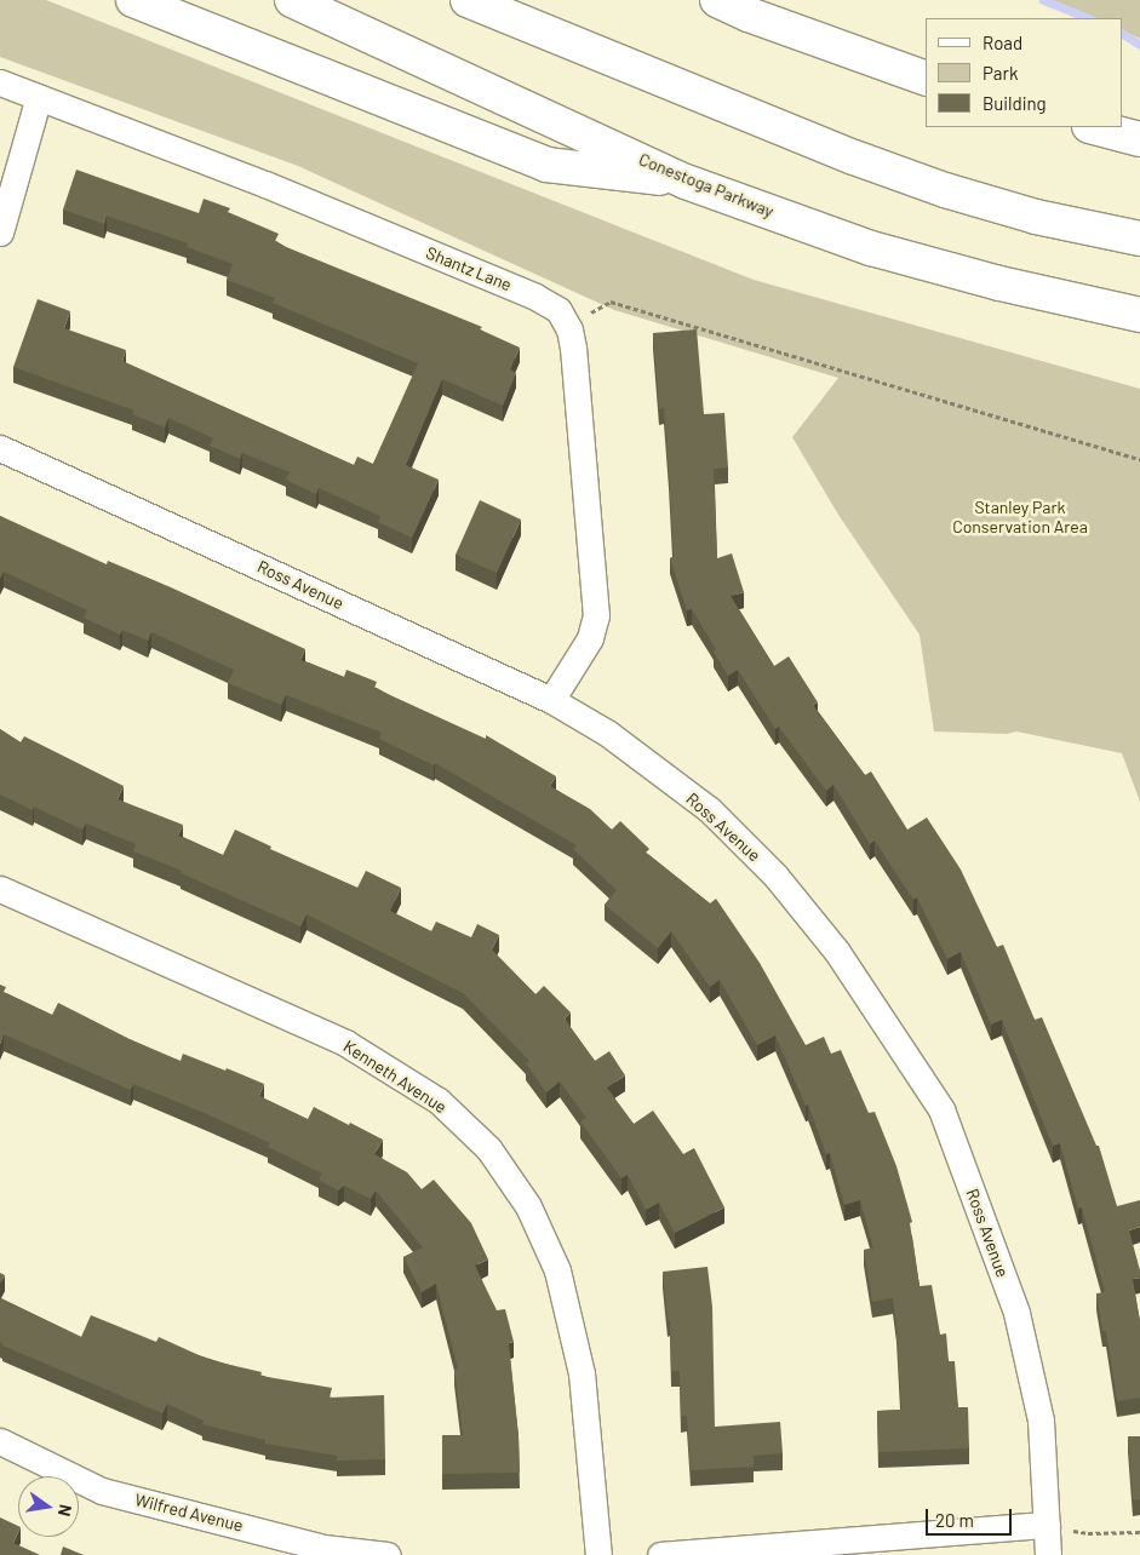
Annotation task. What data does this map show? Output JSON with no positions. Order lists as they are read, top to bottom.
{
  "streets": {
    "highway": ["Conestoga Parkway"],
    "street": [
      "Shantz Lane",
      "Ross Avenue",
      "Kenneth Avenue",
      "Wilfred Avenue"
    ]
  },
  "parks": ["Stanley Park Conservation Area"],
  "legend": ["Road", "Park", "Building"],
  "scale_bar": "20 m",
  "north": "right"
}
